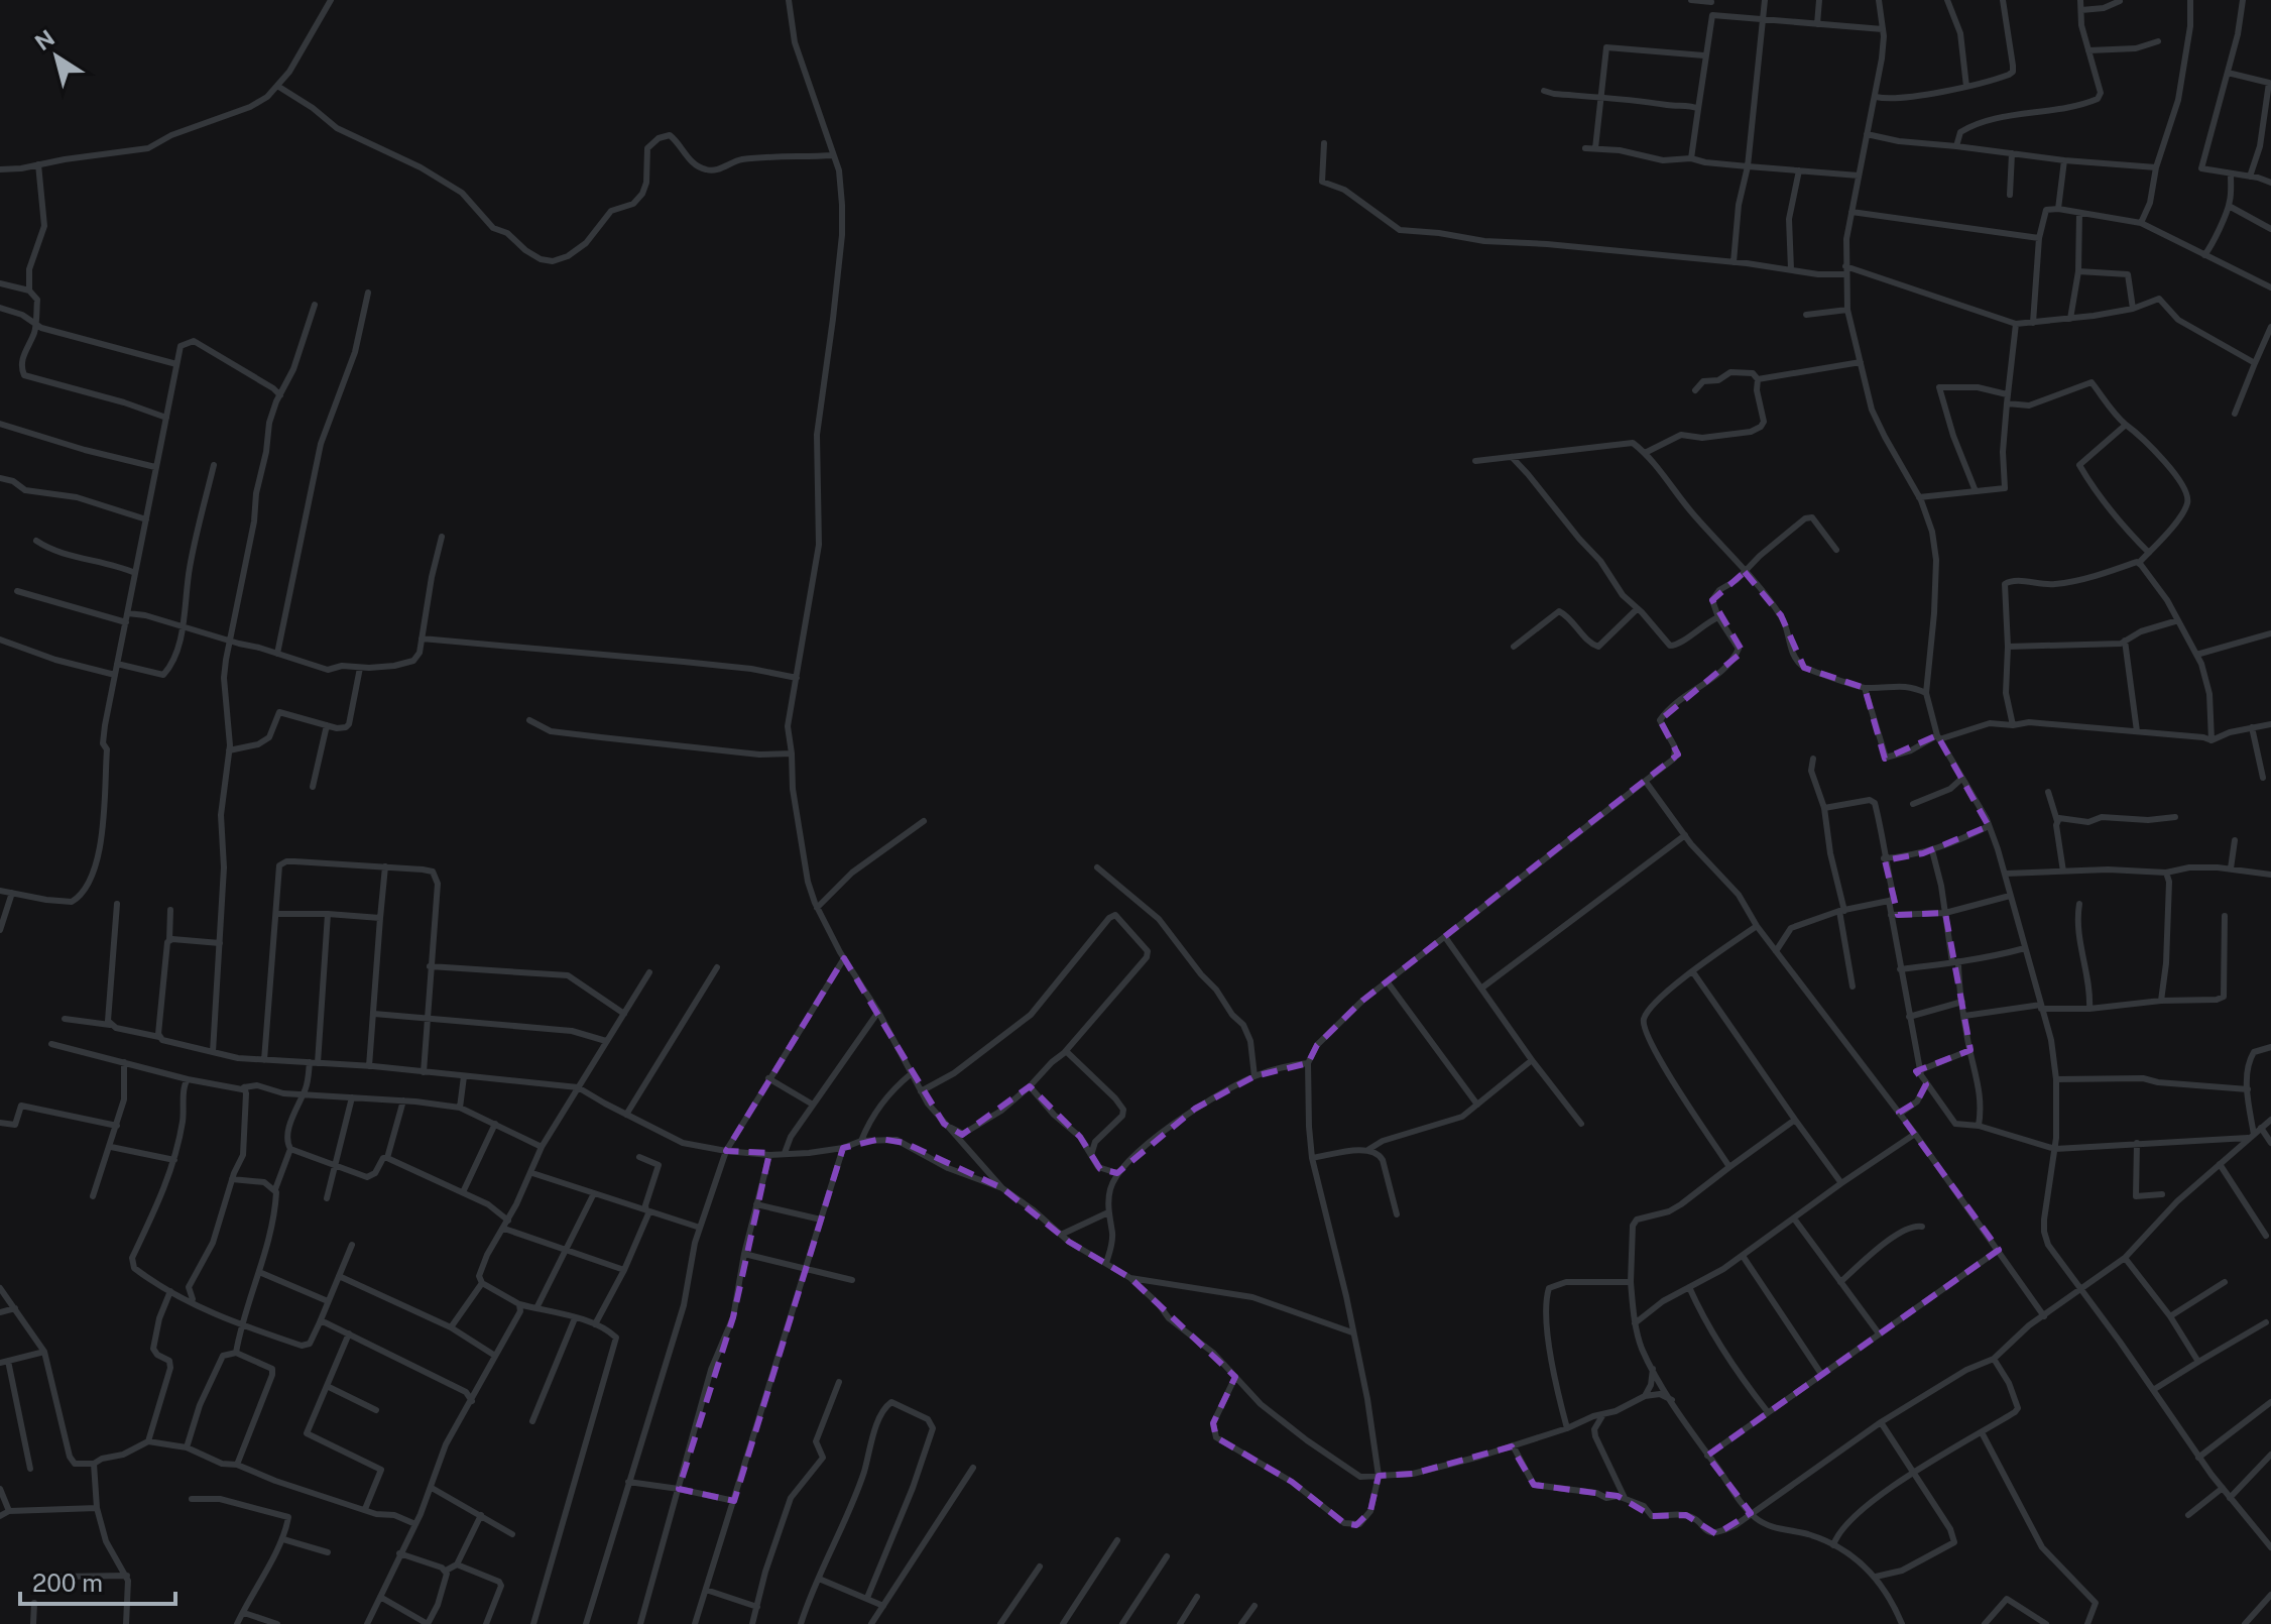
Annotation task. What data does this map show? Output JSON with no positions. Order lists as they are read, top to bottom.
{
  "scale_bar": "200 m",
  "north": "top left"
}
